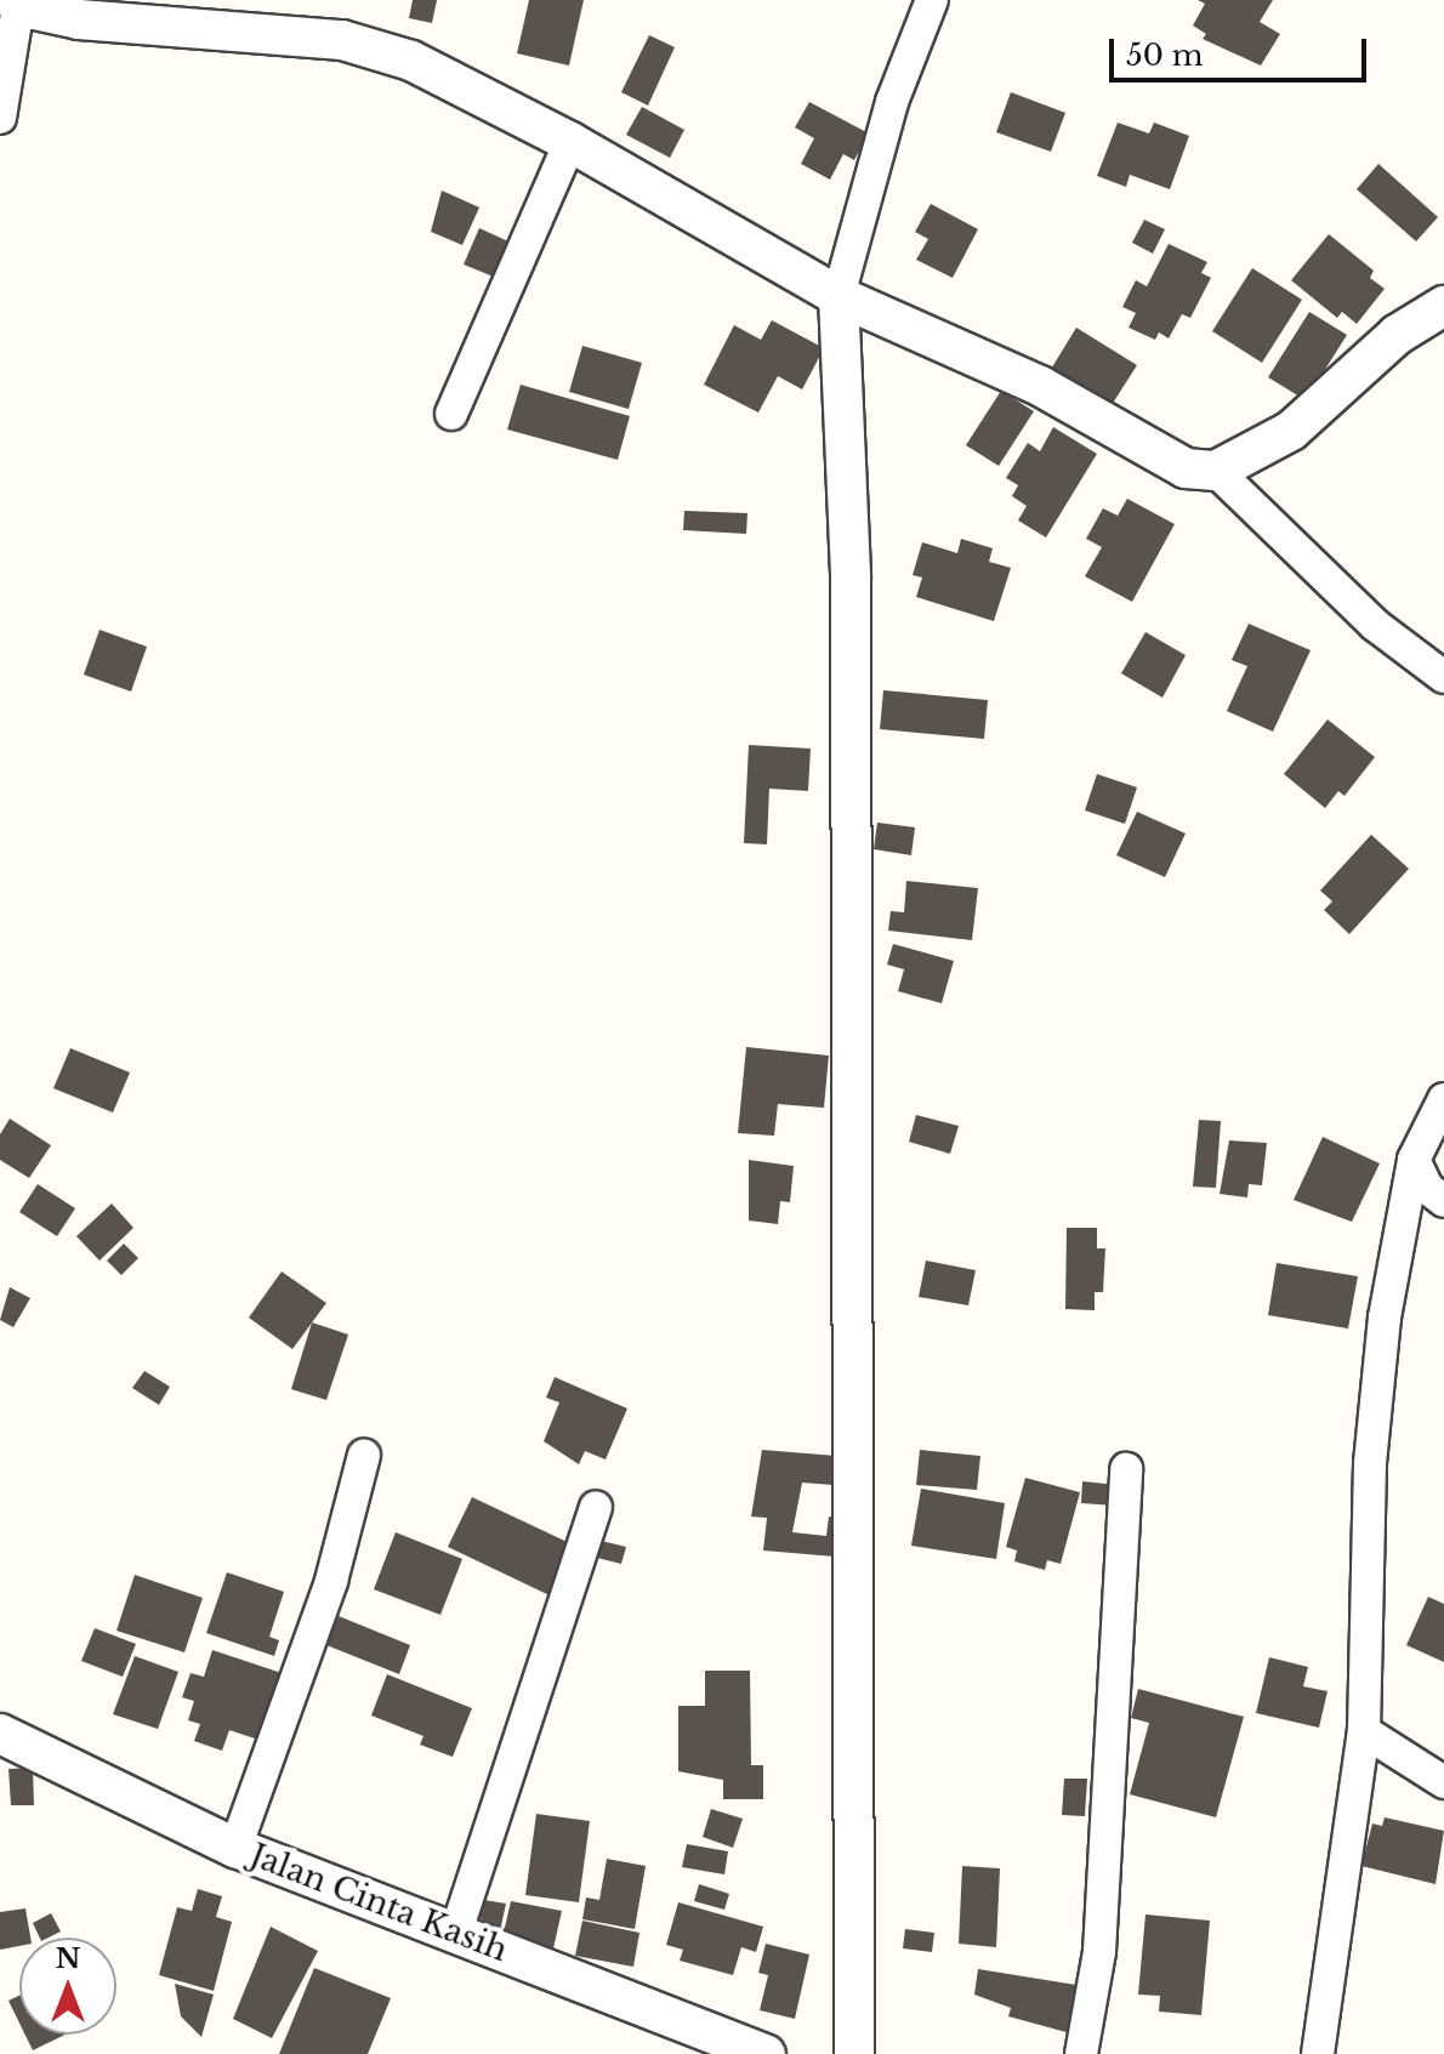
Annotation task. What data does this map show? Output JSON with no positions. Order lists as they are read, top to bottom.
{
  "streets": {
    "street": ["Jalan Cinta Kasih"]
  },
  "scale_bar": "50 m",
  "north": "top"
}
